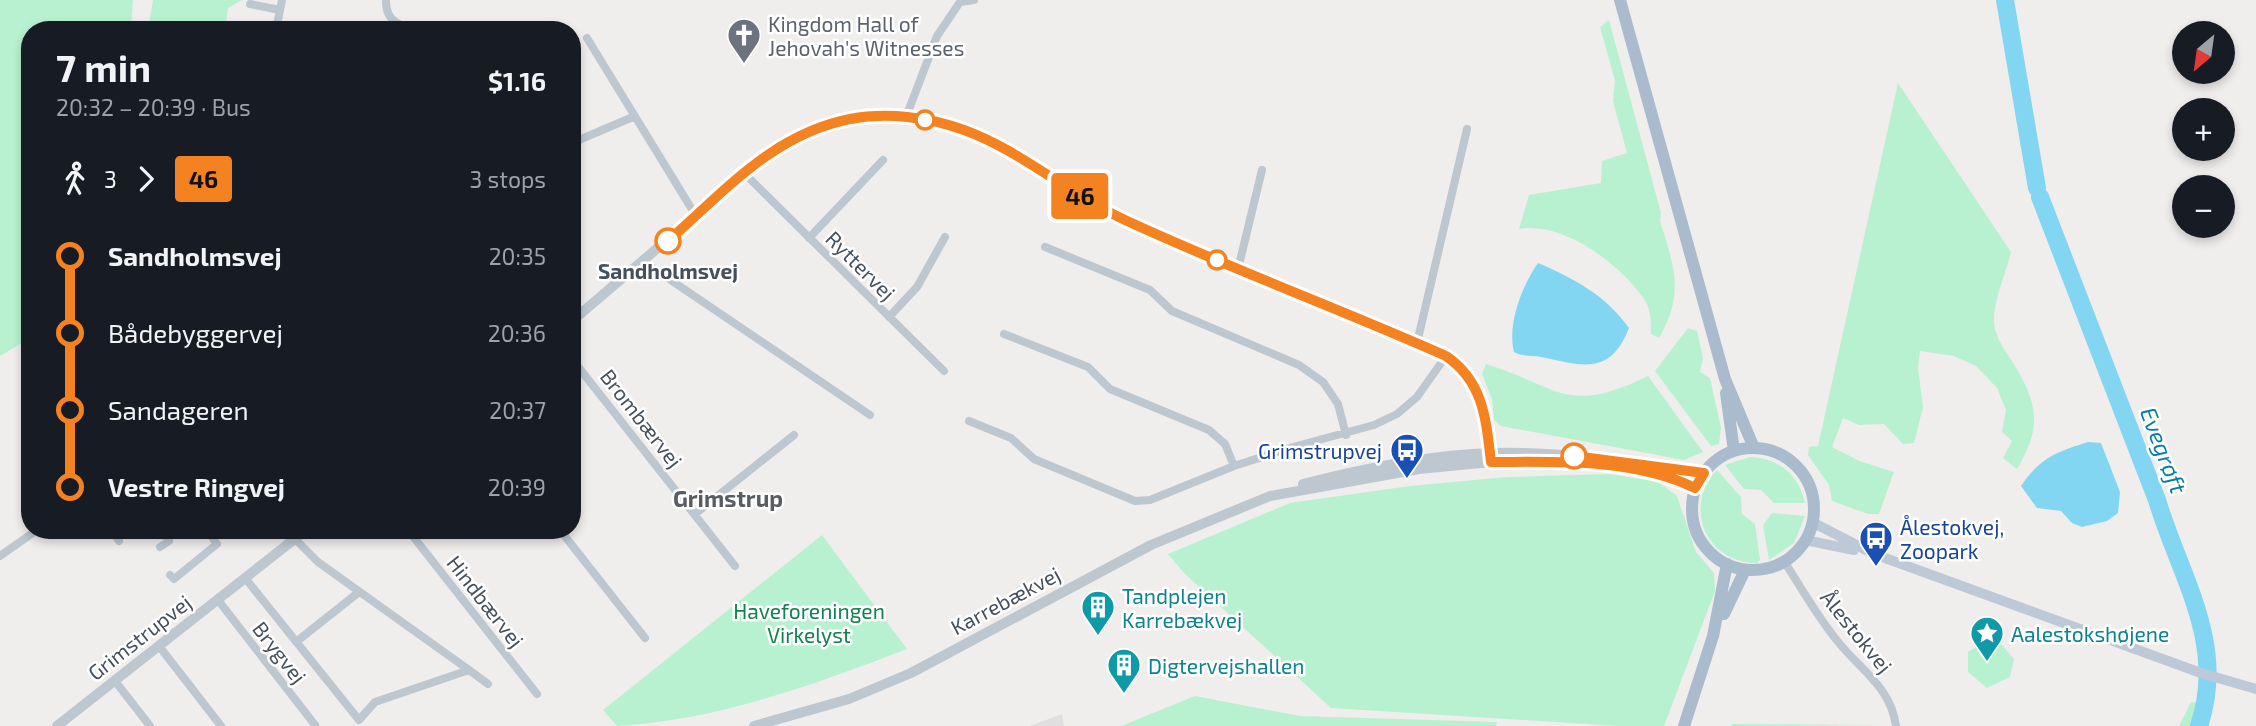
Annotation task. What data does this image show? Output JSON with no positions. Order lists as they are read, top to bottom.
{
  "streets": {
    "street": [
      "Ryttervej",
      "Brombærvej",
      "Karrebækvej",
      "Hindbærvej",
      "Ålestokvej",
      "Grimstrupvej",
      "Brygvej"
    ]
  },
  "crossings": [
    ["Karrebækvej", "Ålestokvej"],
    ["Grimstrupvej", "Brygvej"]
  ],
  "districts": ["Grimstrup"],
  "water": ["Evegrøft"],
  "parks": ["Haveforeningen Virkelyst"],
  "places": {
    "church": ["Kingdom Hall of Jehovah's Witnesses"],
    "other": ["Sandholmsvej"],
    "bus stop": ["Grimstrupvej", "Ålestokvej, Zoopark"],
    "building": ["Tandplejen Karrebækvej", "Digtervejshallen"],
    "place": ["Aalestokshøjene"]
  },
  "lines": ["bus line 46"],
  "north": "bottom left",
  "page": {
    "on_map": "46",
    "map_buttons": ["+", "−"],
    "heading": ["7 min", "20:32 – 20:39 · Bus", "$1.16"],
    "legs": ["3", "46", "3 stops"],
    "list": [
      {
        "name": "Sandholmsvej",
        "value": "20:35"
      },
      {
        "name": "Bådebyggervej",
        "value": "20:36"
      },
      {
        "name": "Sandageren",
        "value": "20:37"
      },
      {
        "name": "Vestre Ringvej",
        "value": "20:39"
      }
    ]
  }
}
